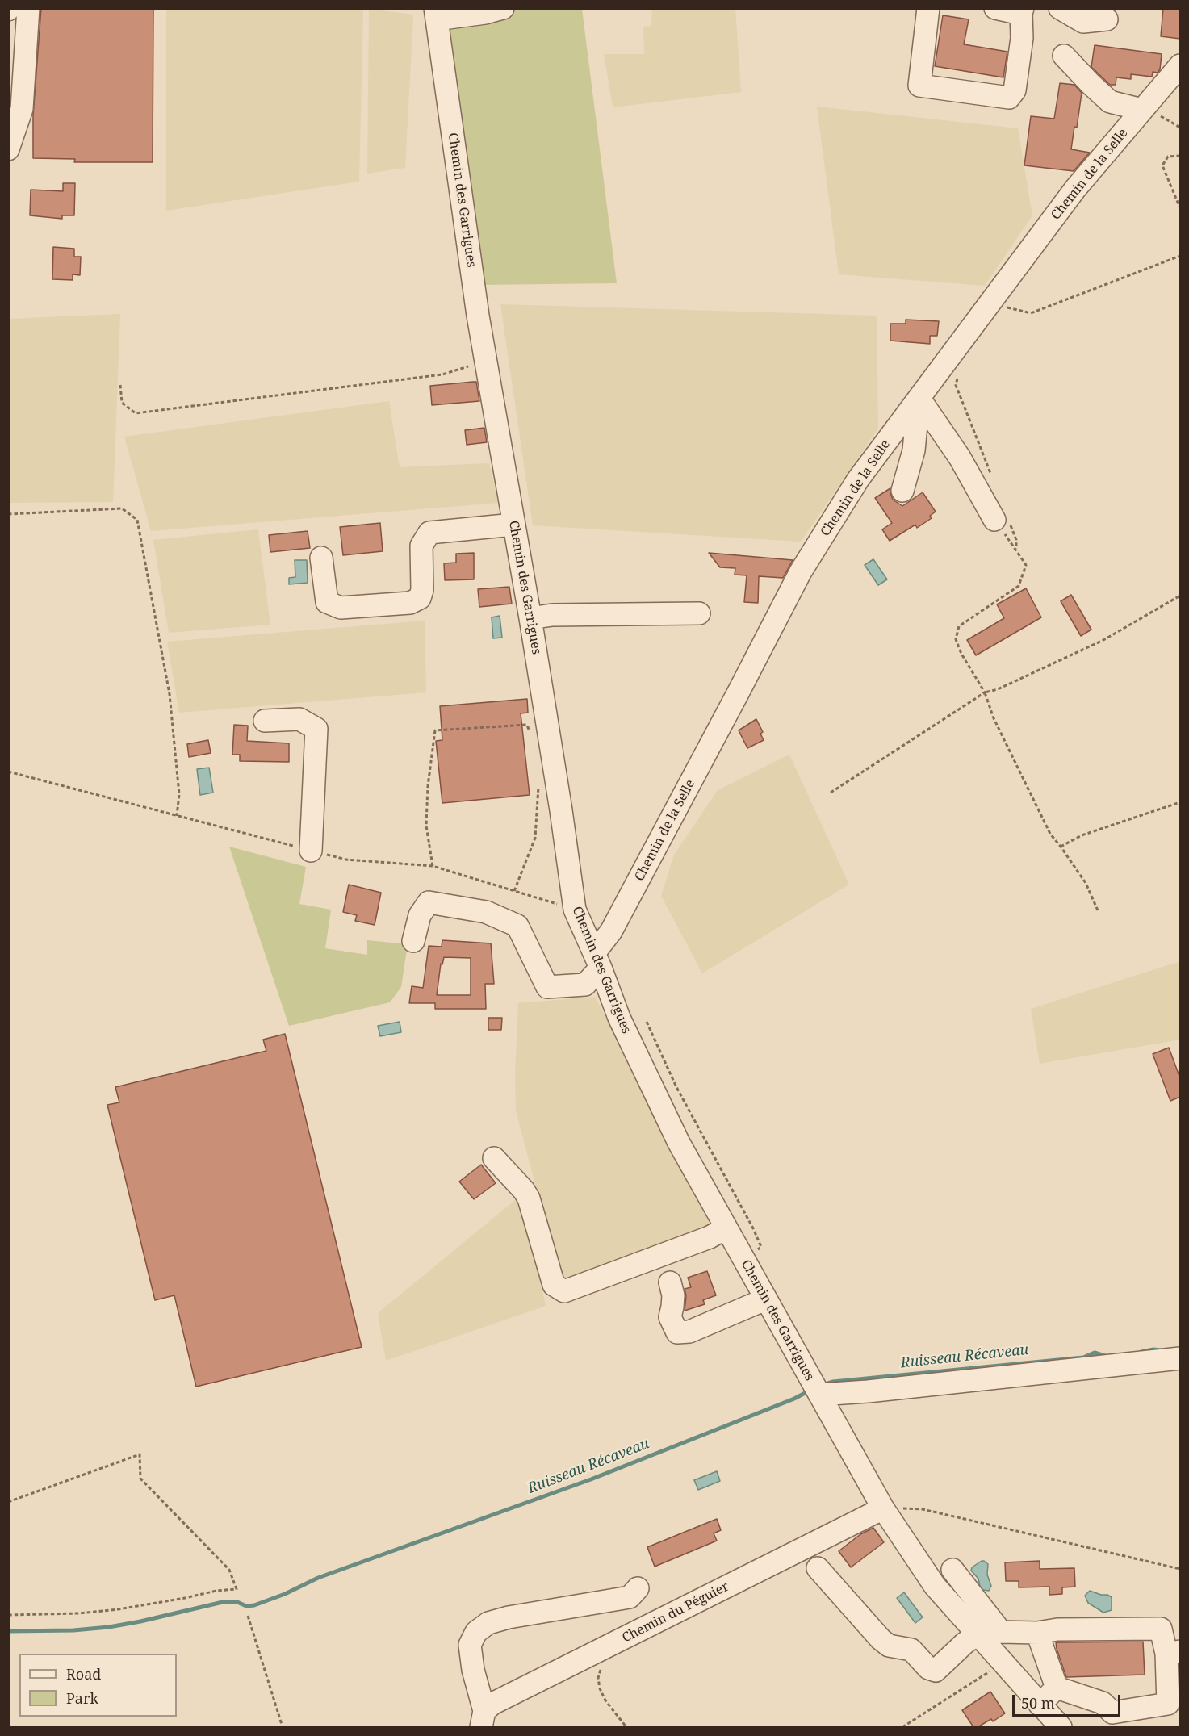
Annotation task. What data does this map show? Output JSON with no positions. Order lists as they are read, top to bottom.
{
  "streets": {
    "street": ["Chemin de la Selle", "Chemin des Garrigues", "Chemin du Péguier"]
  },
  "crossings": [
    ["Chemin de la Selle", "Chemin des Garrigues"],
    ["Chemin des Garrigues", "Chemin du Péguier"]
  ],
  "water": ["Ruisseau Récaveau"],
  "legend": ["Road", "Park"],
  "scale_bar": "50 m"
}
